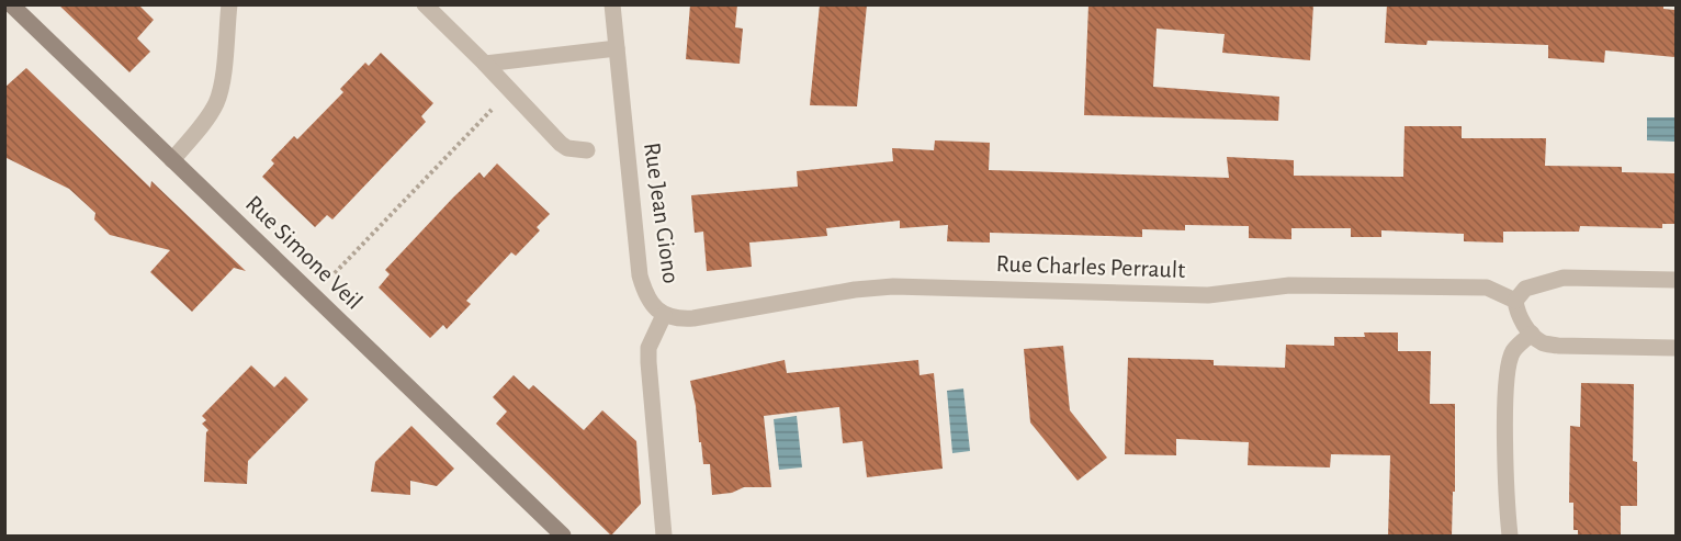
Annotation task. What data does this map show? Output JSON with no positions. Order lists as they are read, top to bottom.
{
  "streets": {
    "main road": ["Rue Simone Veil"],
    "street": ["Rue Jean Giono", "Rue Charles Perrault"]
  },
  "crossings": [
    ["Rue Jean Giono", "Rue Charles Perrault"]
  ]
}
